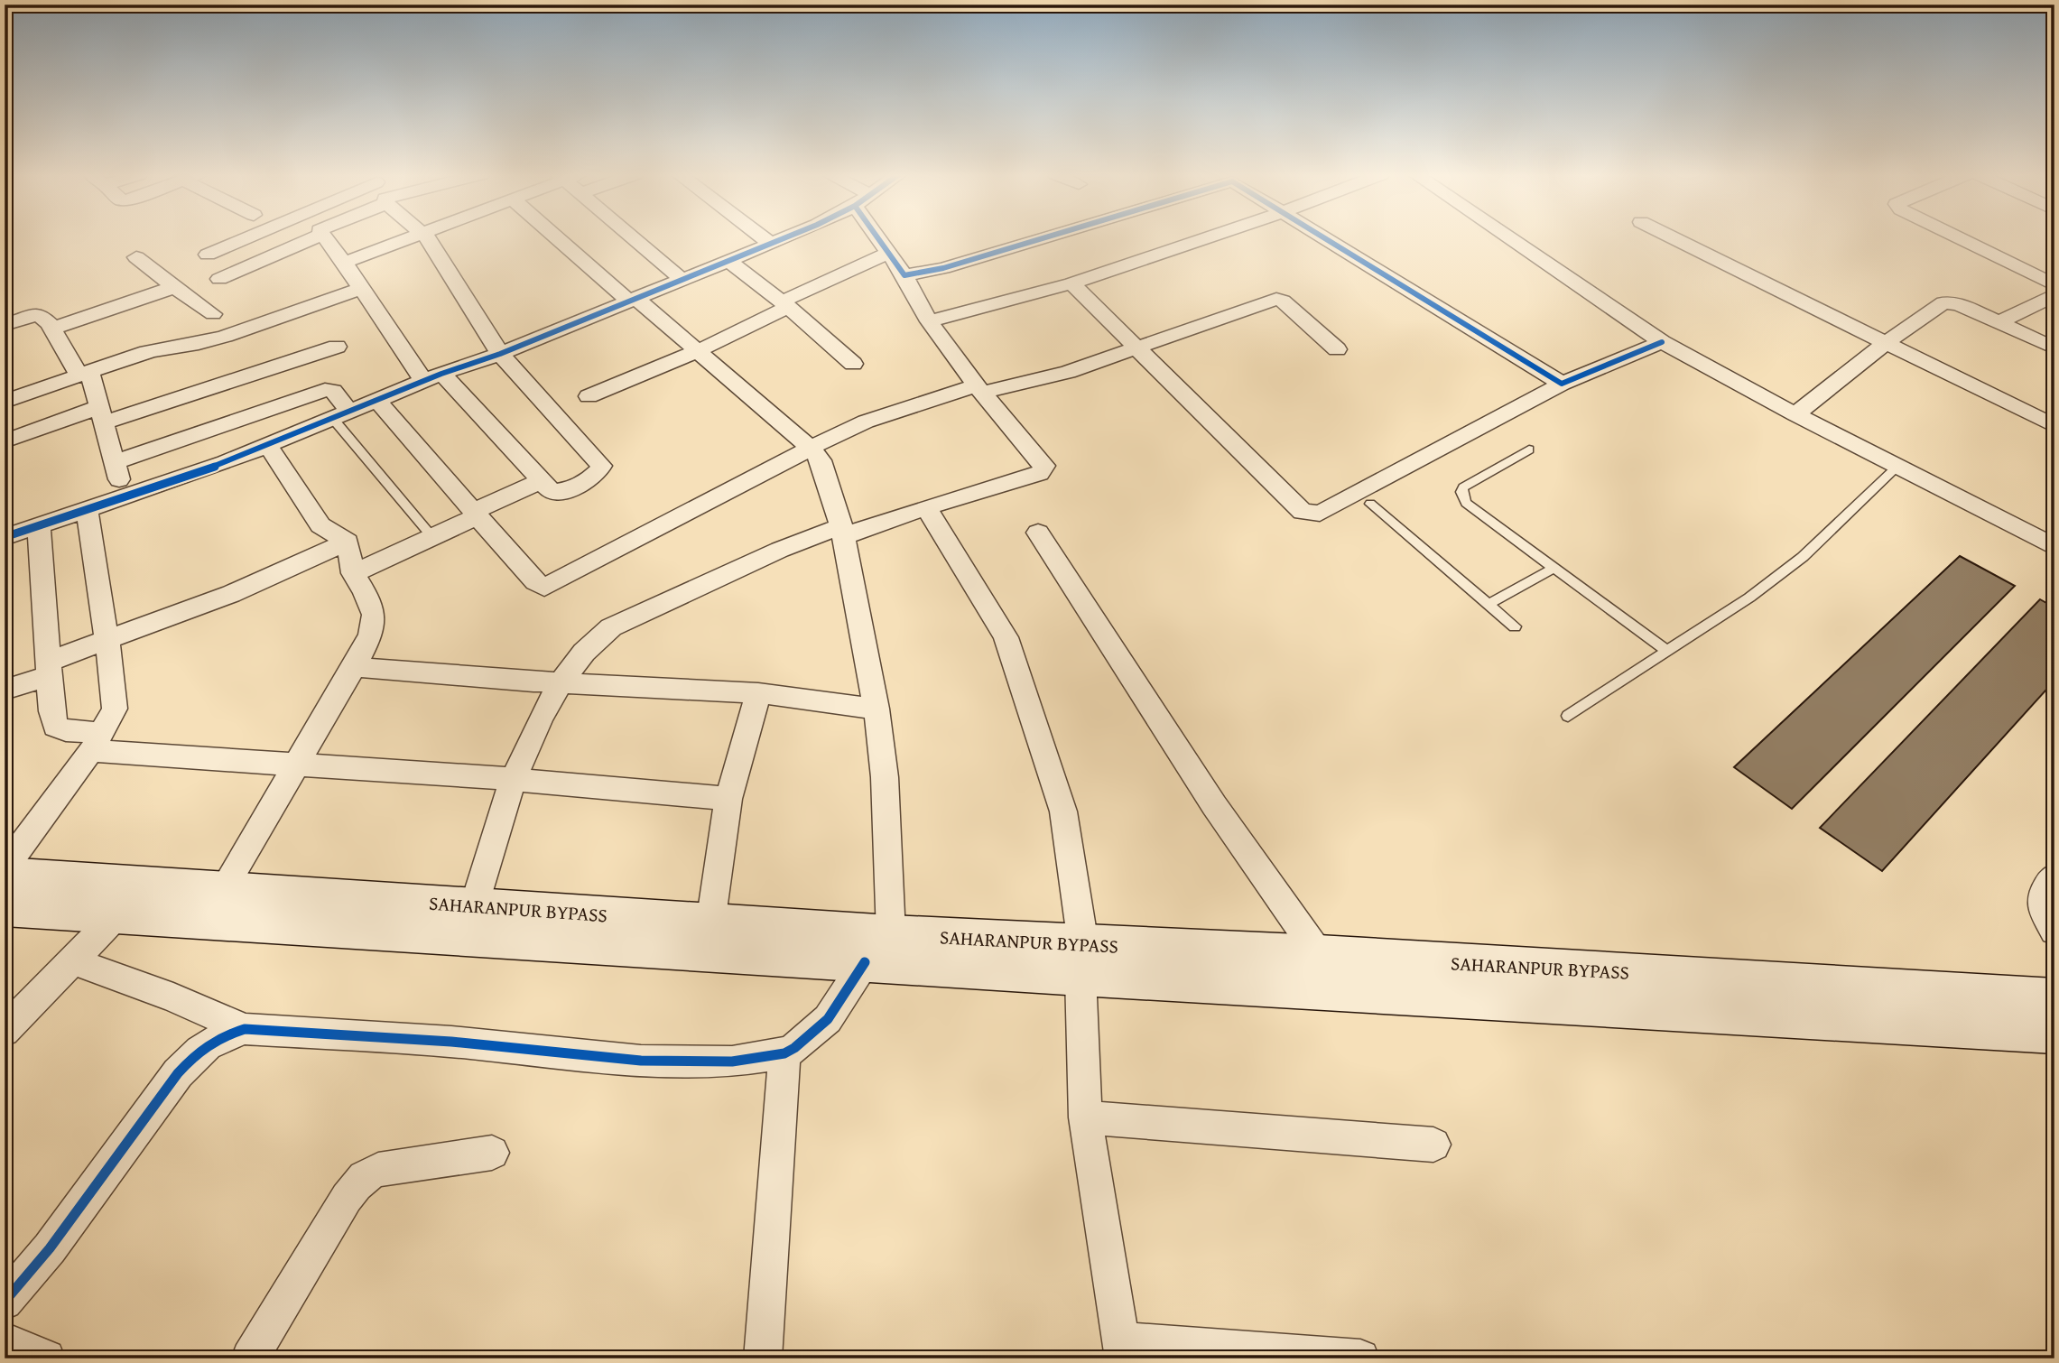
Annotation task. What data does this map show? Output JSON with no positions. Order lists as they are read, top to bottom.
{
  "streets": {
    "main road": ["SAHARANPUR BYPASS"]
  }
}
